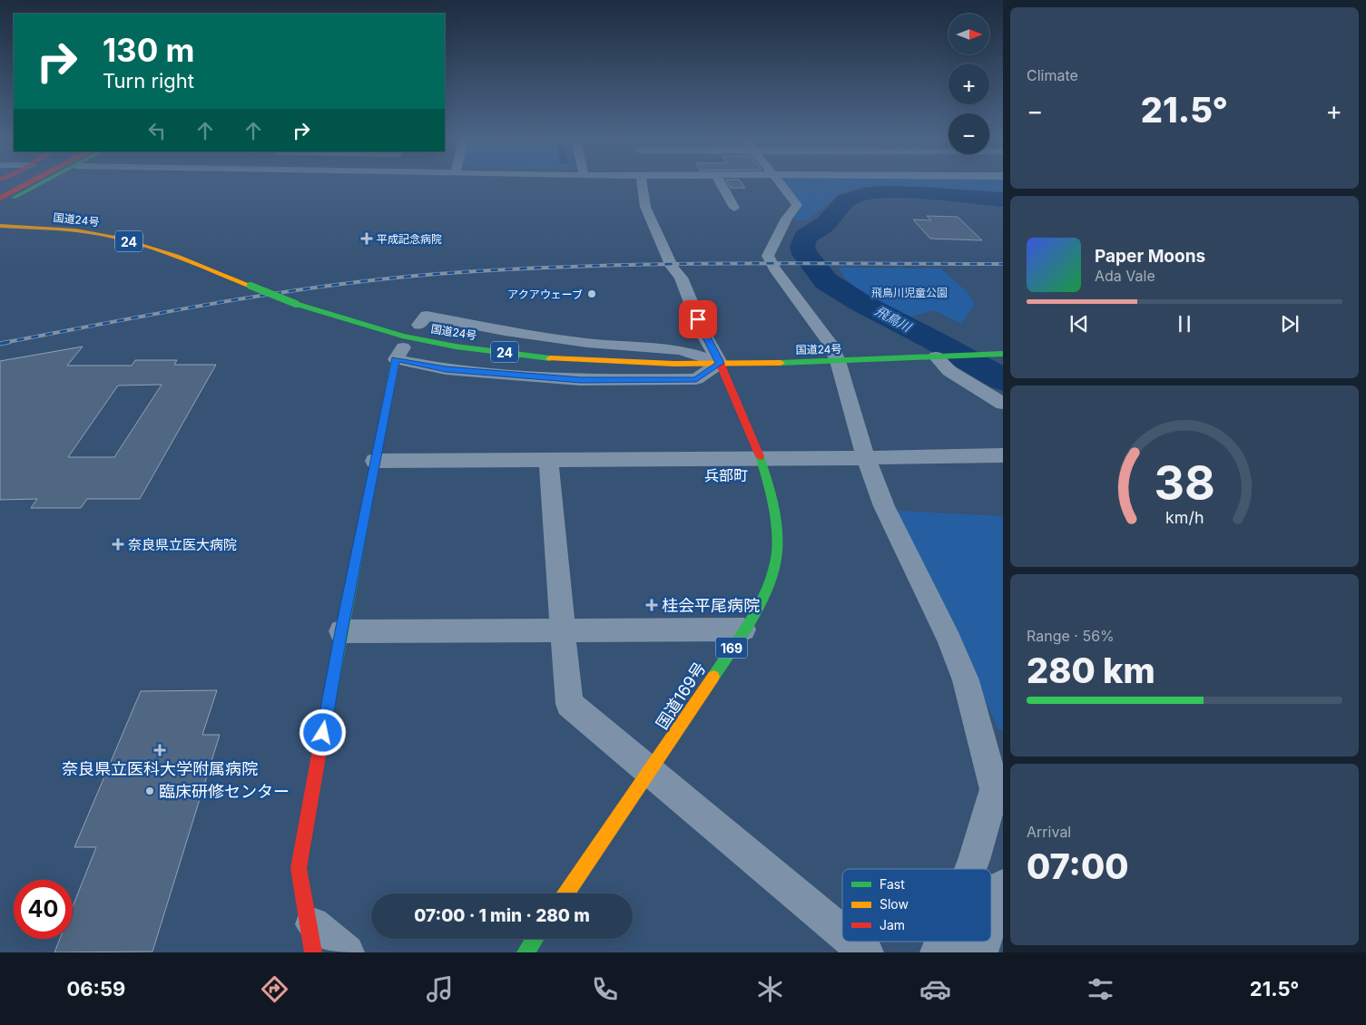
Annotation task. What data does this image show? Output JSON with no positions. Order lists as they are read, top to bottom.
{
  "streets": {
    "main road": [
      "国道24号",
      "24",
      "169",
      "国道169号"
    ]
  },
  "crossings": [
    ["国道24号", "国道169号"]
  ],
  "districts": ["兵部町"],
  "water": ["飛鳥川"],
  "parks": ["飛鳥川児童公園"],
  "places": {
    "health": [
      "平成記念病院",
      "奈良県立医大病院",
      "桂会平尾病院",
      "奈良県立医科大学附属病院"
    ],
    "other": ["アクアウェーブ", "臨床研修センター"]
  },
  "legend": ["Fast", "Slow", "Jam"],
  "north": "right",
  "page": {
    "tile": [
      "Climate",
      ["Range · 56%", "280 km"],
      ["Arrival", "07:00"]
    ],
    "map_buttons": ["+", "−"],
    "turn": ["130 m", "Turn right"],
    "heat": ["−", "21.5°", "+"],
    "song": ["Paper Moons", "Ada Vale"],
    "limit": "40",
    "trip": "07:00 · 1 min · 280 m",
    "tabs": ["06:59", "21.5°"],
    "gauge": ["38", "km/h"]
  }
}
